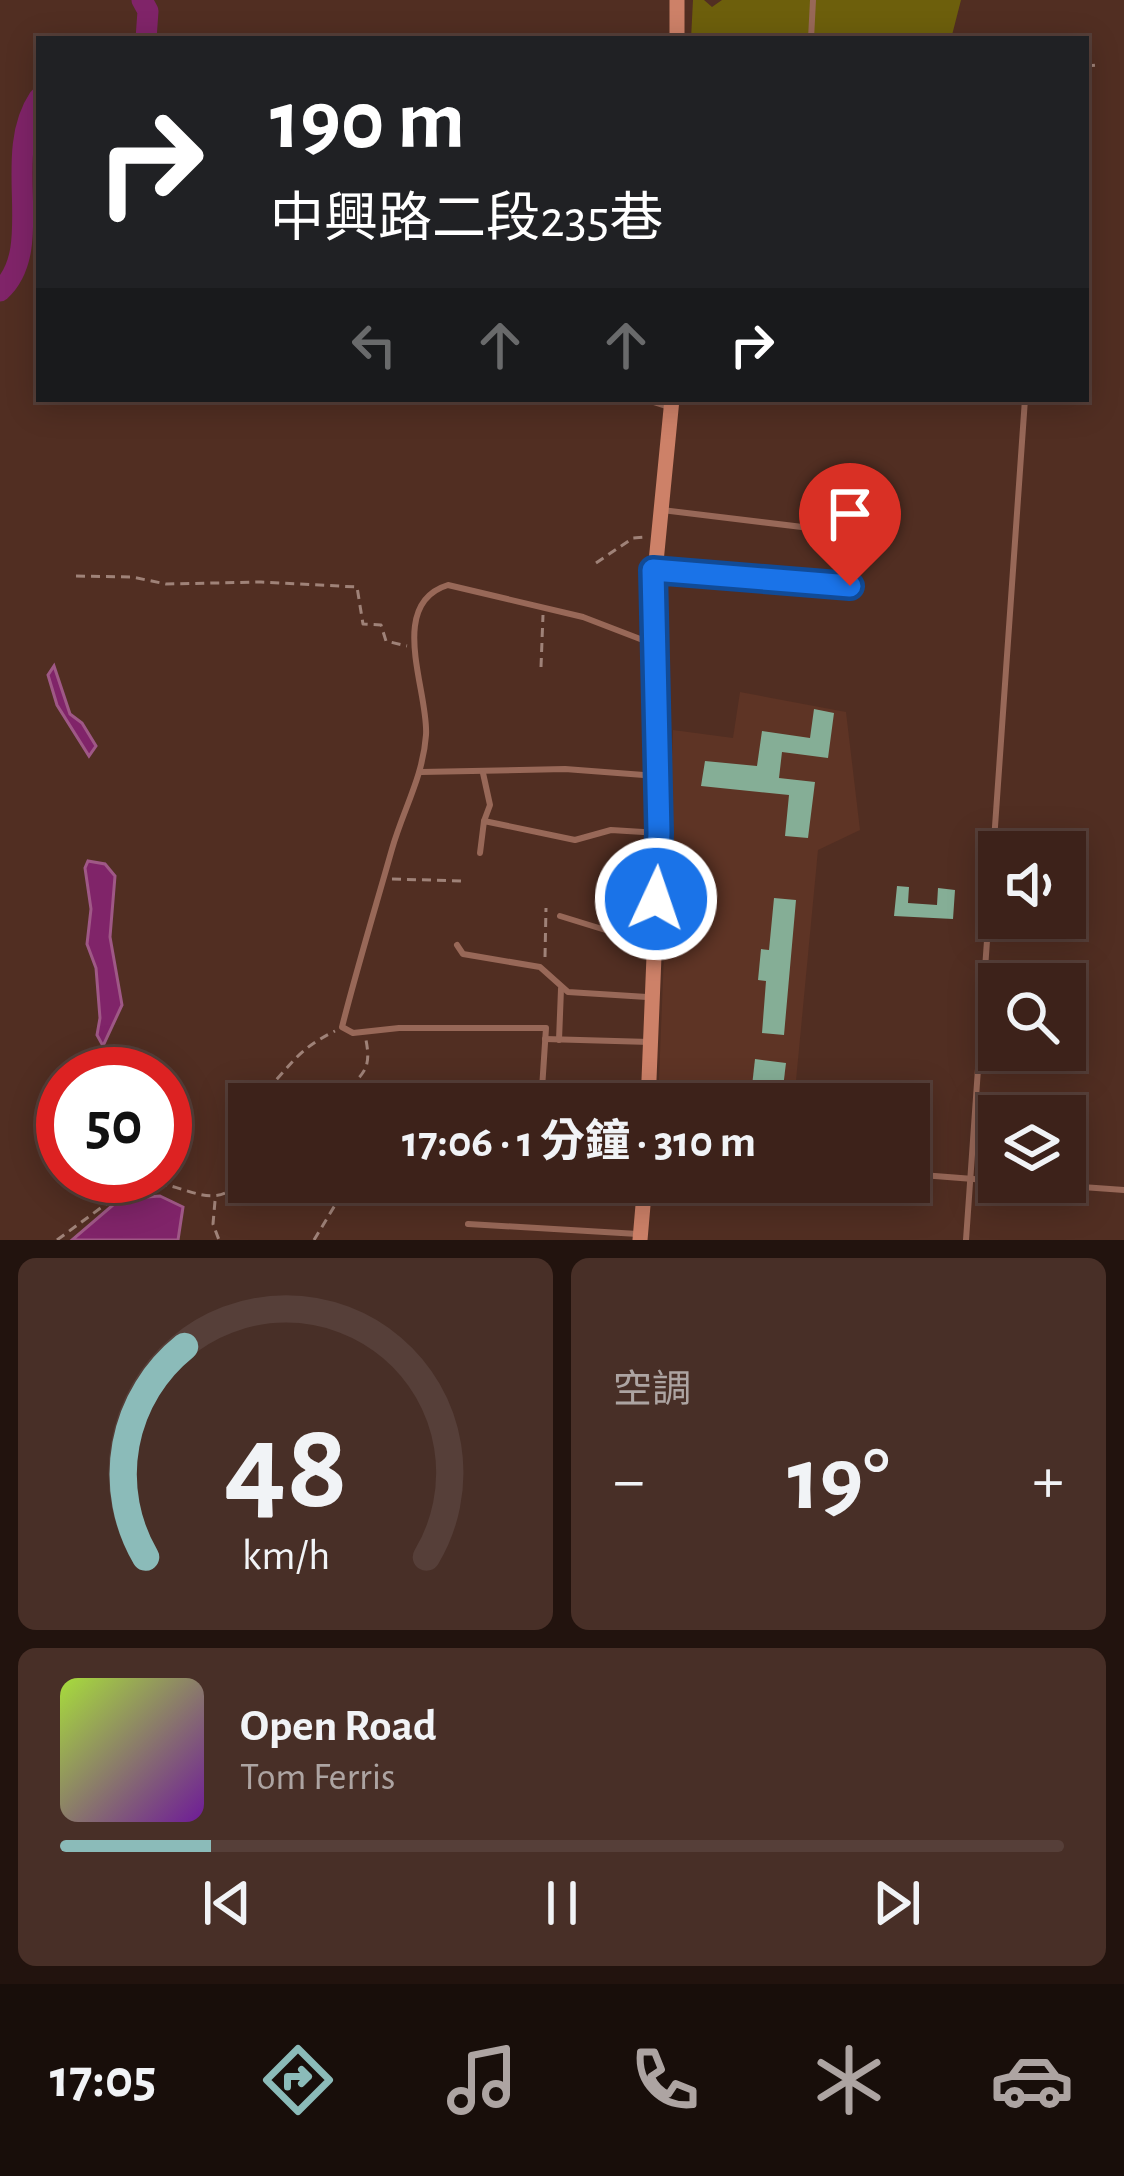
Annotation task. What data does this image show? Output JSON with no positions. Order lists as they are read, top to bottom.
{
  "page": {
    "turn": ["190 m", "中興路二段235巷"],
    "limit": "50",
    "trip": "17:06 · 1 分鐘 · 310 m",
    "tile": "空調",
    "heat": ["−", "19°", "+"],
    "song": ["Open Road", "Tom Ferris"],
    "tabs": "17:05",
    "gauge": ["48", "km/h"]
  }
}
